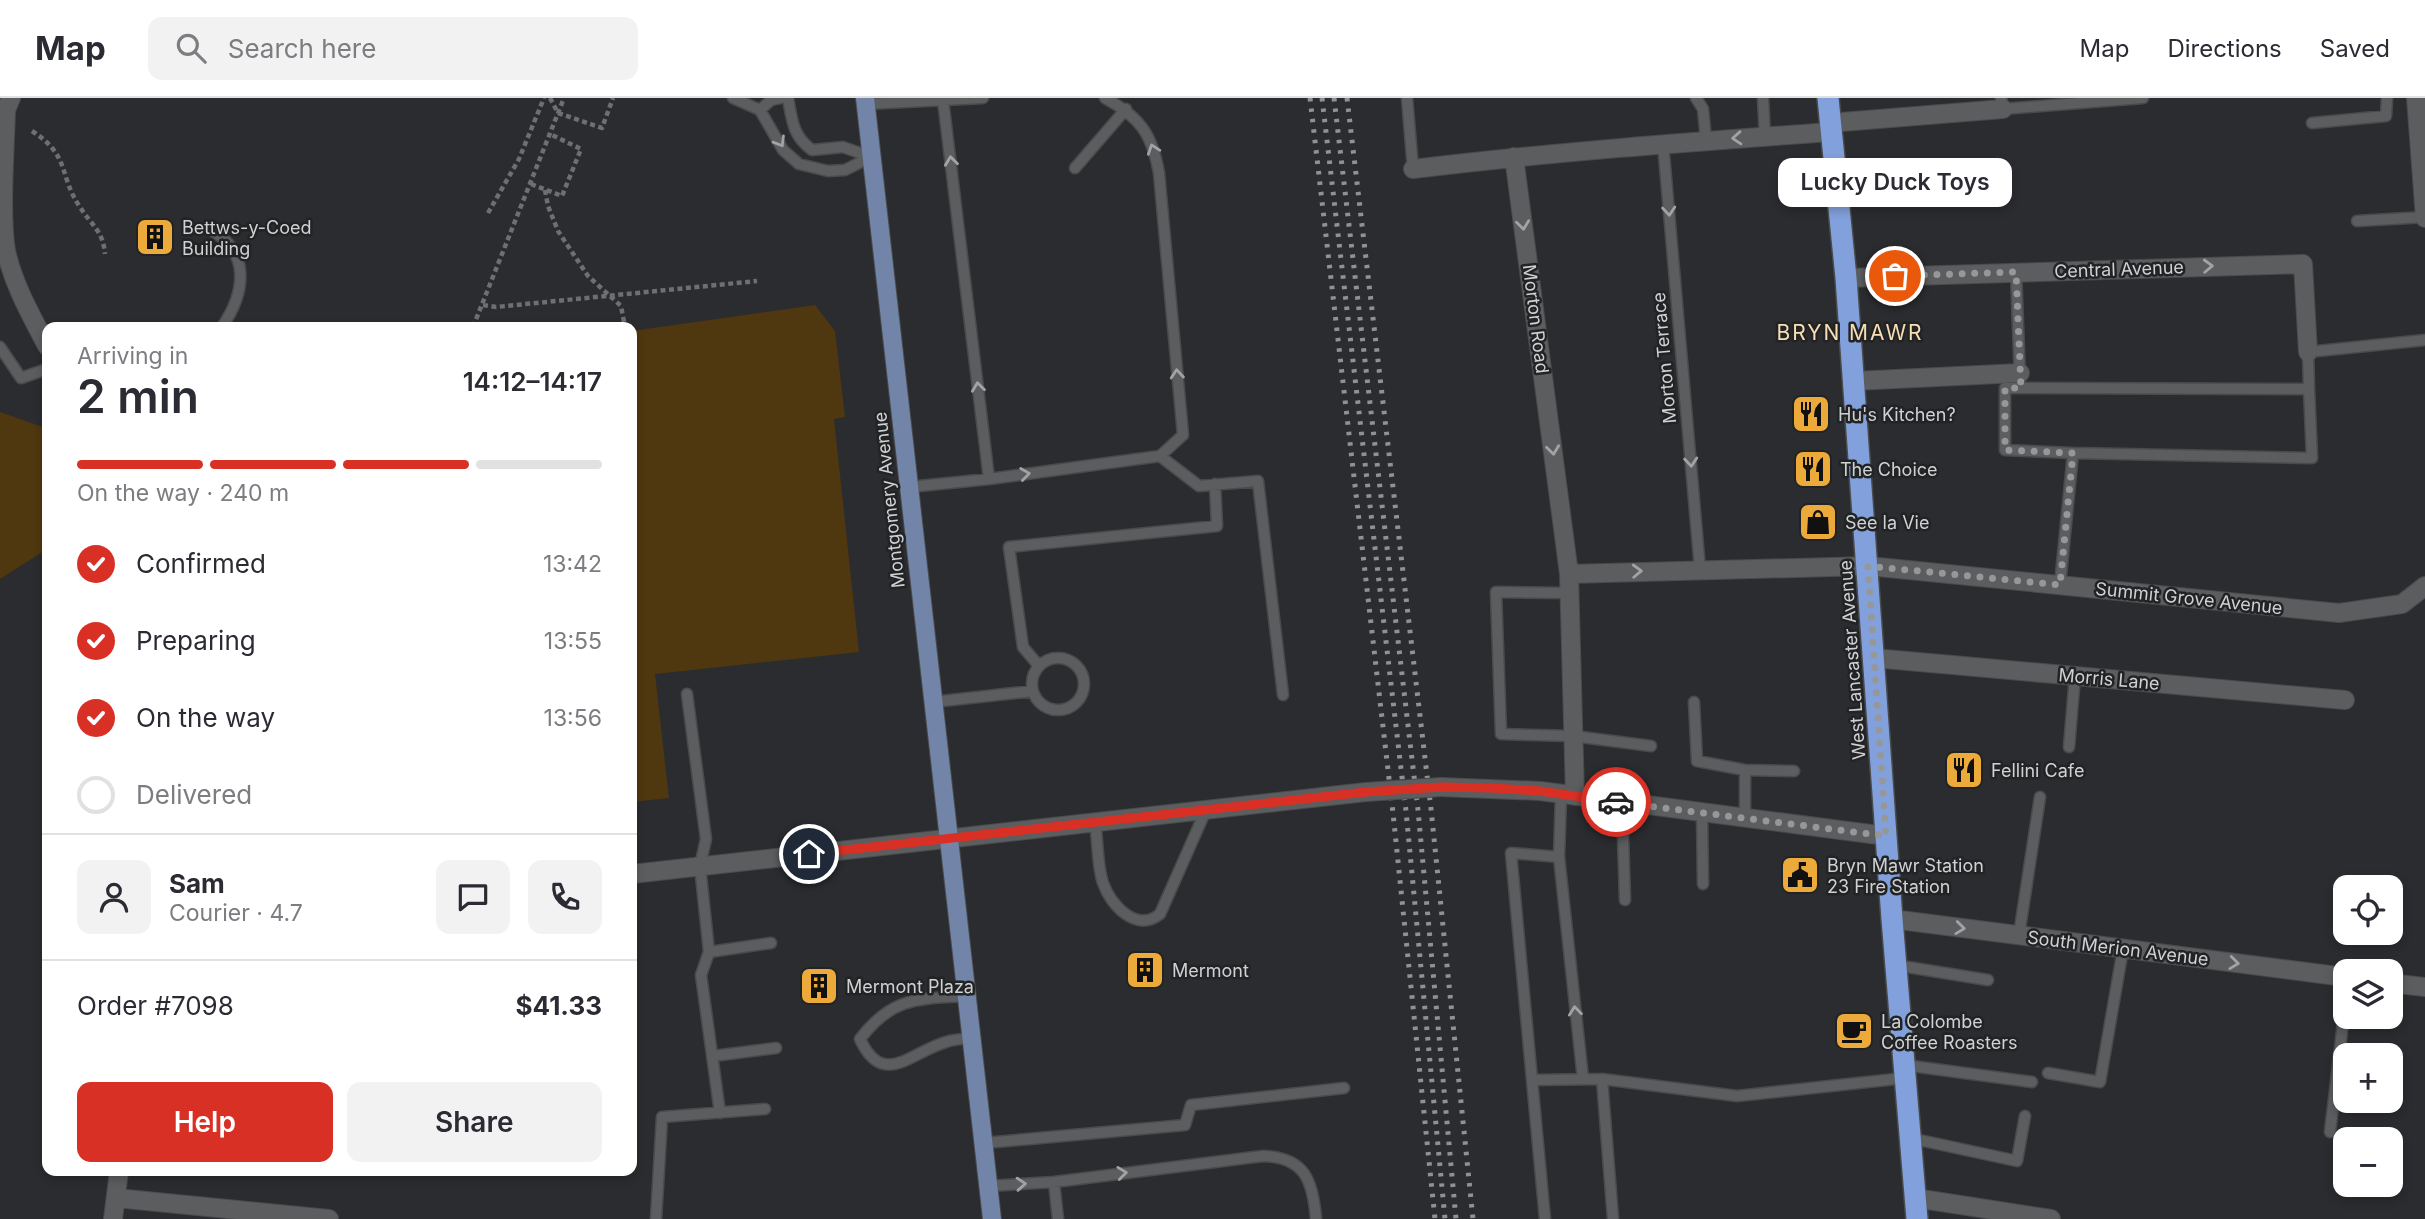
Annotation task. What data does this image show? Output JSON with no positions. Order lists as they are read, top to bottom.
{
  "streets": {
    "highway": ["West Lancaster Avenue"],
    "main road": ["Montgomery Avenue"],
    "street": [
      "Central Avenue",
      "Morton Road",
      "Summit Grove Avenue",
      "Morris Lane",
      "South Merion Avenue"
    ],
    "lane": ["Morton Terrace"]
  },
  "crossings": [
    ["Central Avenue", "West Lancaster Avenue"],
    ["Morton Road", "Summit Grove Avenue"],
    ["Morton Terrace", "Summit Grove Avenue"],
    ["Summit Grove Avenue", "West Lancaster Avenue"],
    ["West Lancaster Avenue", "Morris Lane"],
    ["West Lancaster Avenue", "South Merion Avenue"]
  ],
  "one_way": [
    "Central Avenue",
    "Morton Road",
    "Morton Terrace",
    "South Merion Avenue"
  ],
  "districts": ["BRYN MAWR"],
  "places": {
    "building": ["Bettws-y-Coed Building", "Mermont", "Mermont Plaza"],
    "other": ["Lucky Duck Toys"],
    "restaurant": ["Hu's Kitchen?", "The Choice", "Fellini Cafe"],
    "shop": ["See la Vie"],
    "public building": ["Bryn Mawr Station 23 Fire Station"],
    "cafe": ["La Colombe Coffee Roasters"]
  },
  "page": {
    "header": "Map",
    "search": "Search here",
    "nav": ["Map", "Directions", "Saved"],
    "bubble": "Lucky Duck Toys",
    "heading": ["2 min", "Arriving in", "14:12–14:17"],
    "panel": [
      "Sam",
      "Courier · 4.7",
      "Order #7098",
      "$41.33"
    ],
    "bar": "On the way · 240 m",
    "list": [
      ["Confirmed", "13:42"],
      ["Preparing", "13:55"],
      ["On the way", "13:56"],
      "Delivered"
    ],
    "map_buttons": ["+", "−"],
    "buttons": ["Help", "Share"]
  }
}
